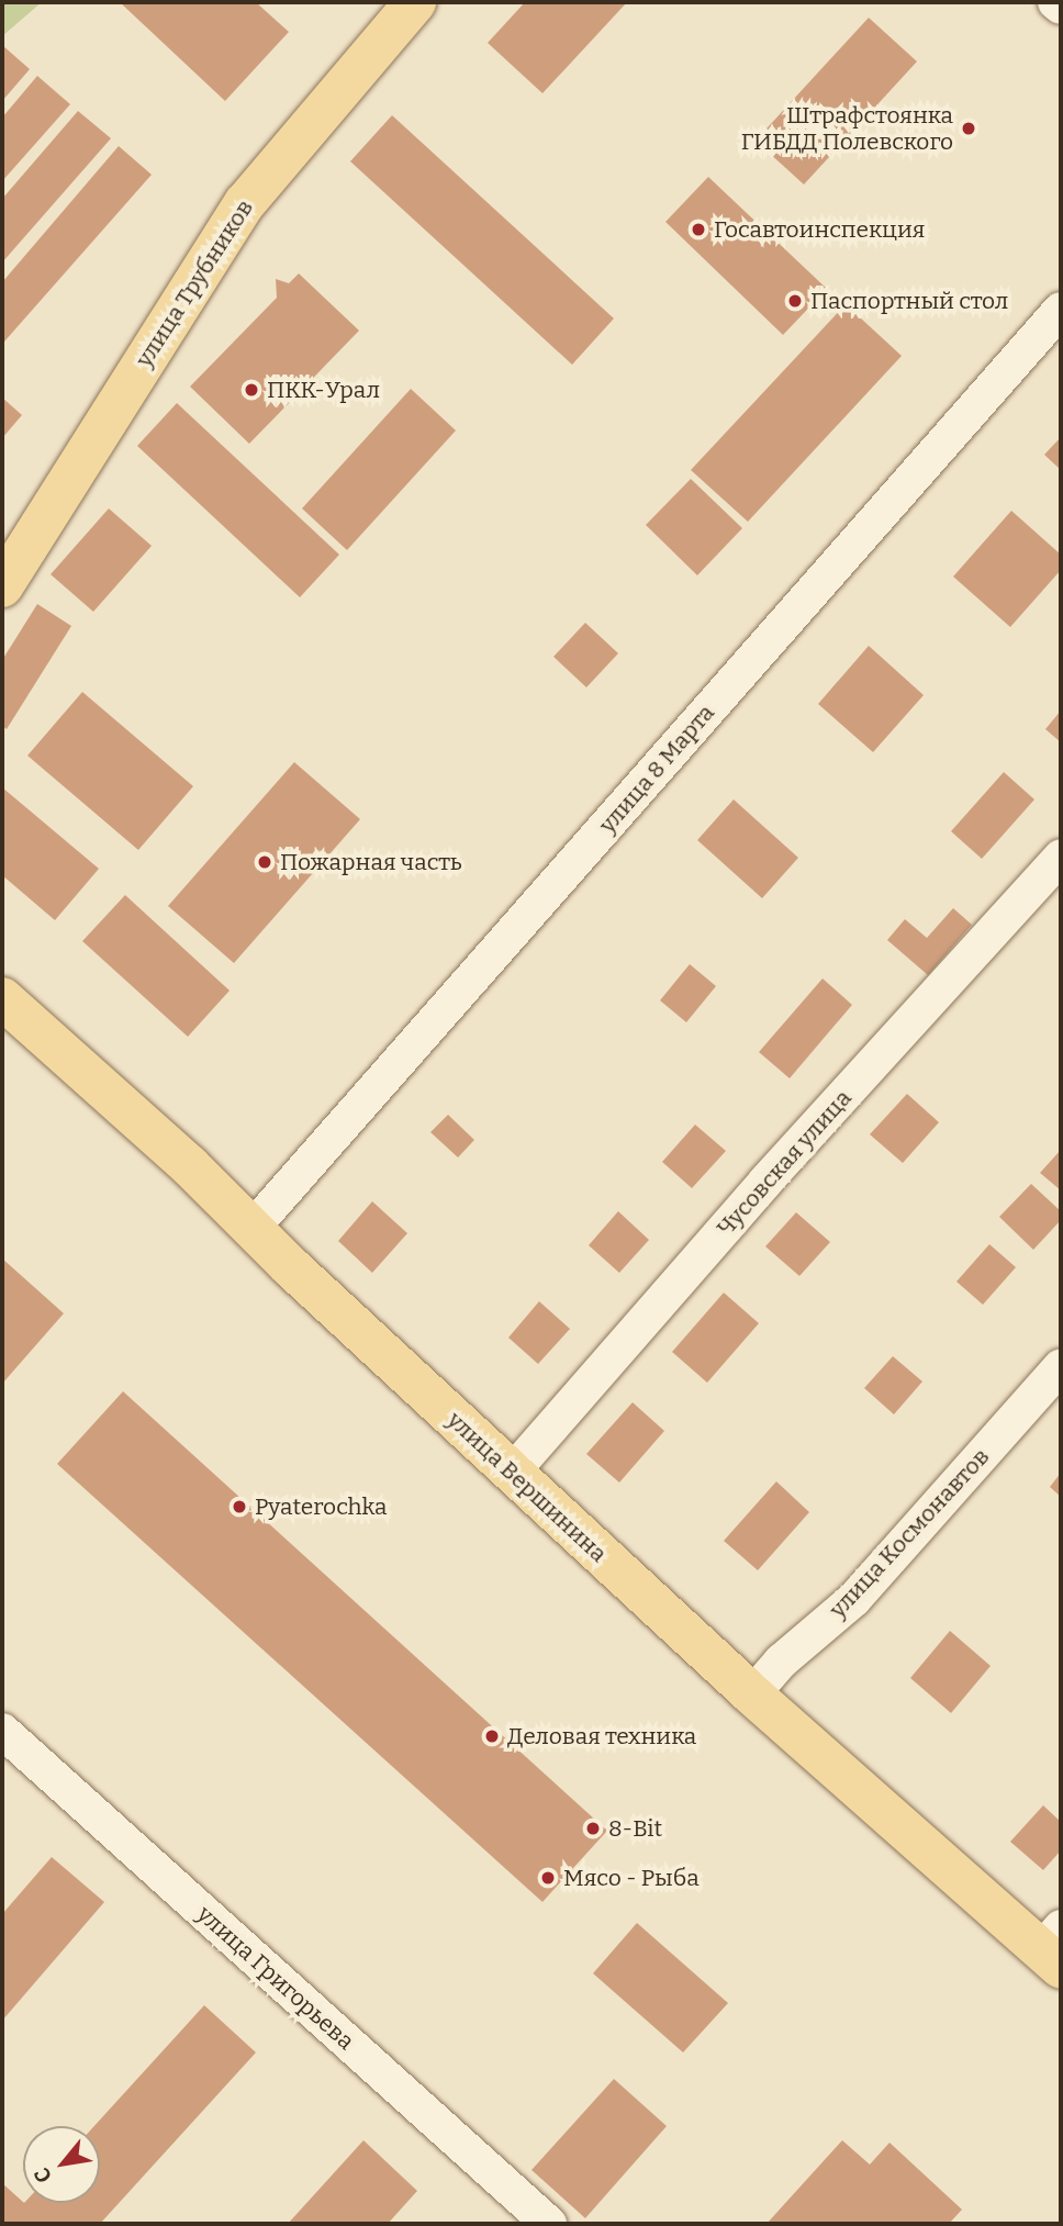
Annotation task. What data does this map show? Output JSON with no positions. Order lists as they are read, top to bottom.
{
  "streets": {
    "main road": ["улица Трубников", "улица Вершинина"],
    "street": [
      "улица 8 Марта",
      "Чусовская улица",
      "улица Космонавтов",
      "улица Григорьева"
    ]
  },
  "crossings": [
    ["улица 8 Марта", "улица Вершинина"],
    ["Чусовская улица", "улица Вершинина"],
    ["улица Вершинина", "улица Космонавтов"]
  ],
  "places": [
    "Штрафстоянка ГИБДД Полевского",
    "Госавтоинспекция",
    "Паспортный стол",
    "ПКК-Урал",
    "Пожарная часть",
    "Pyaterochka",
    "Деловая техника",
    "8-Bit",
    "Мясо - Рыба"
  ],
  "north": "bottom left"
}
